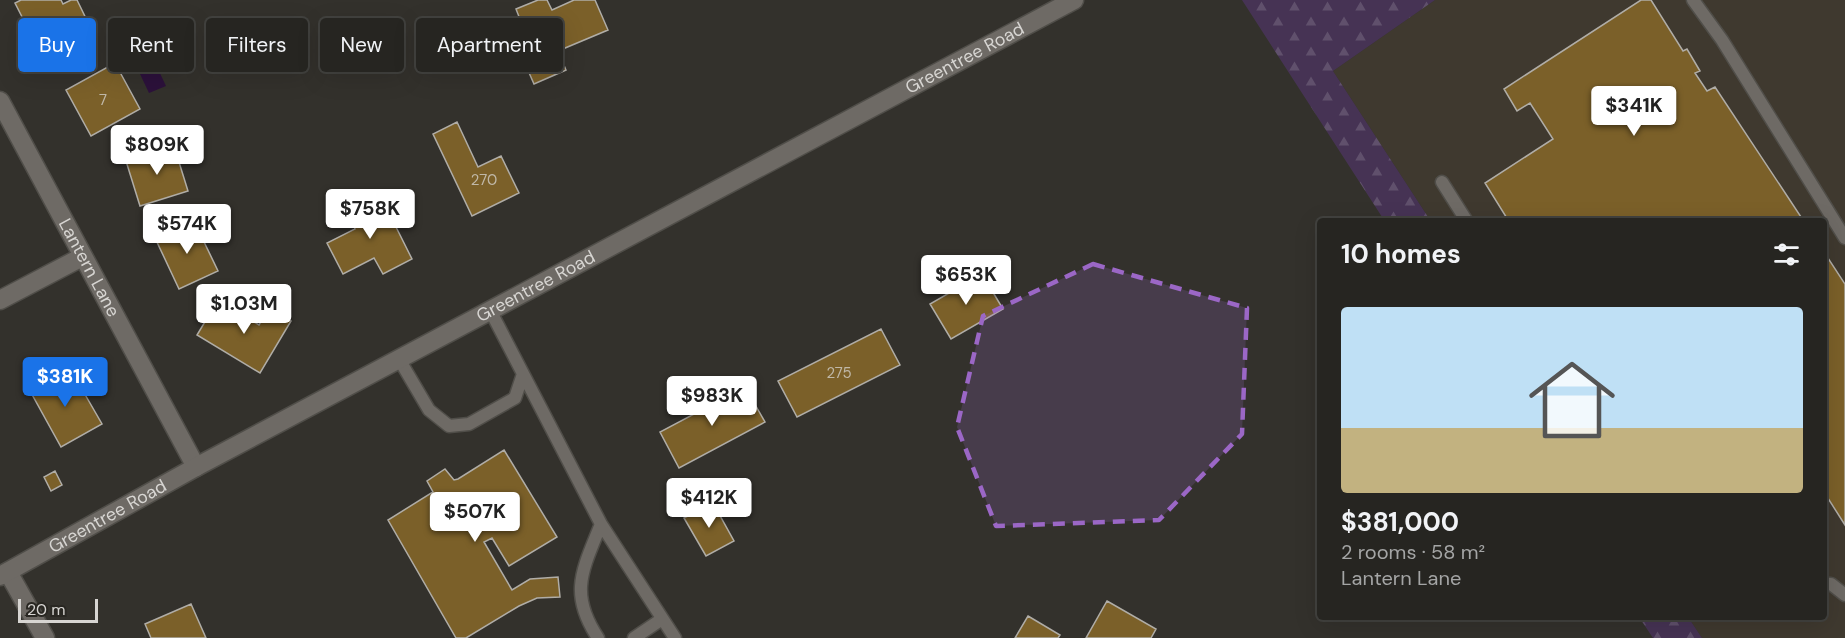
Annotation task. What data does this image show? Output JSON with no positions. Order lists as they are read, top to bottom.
{
  "streets": {
    "street": ["Greentree Road", "Lantern Lane"]
  },
  "crossings": [
    ["Greentree Road", "Lantern Lane"]
  ],
  "house_numbers": ["7", "270", "275"],
  "scale_bar": "20 m",
  "page": {
    "chip": [
      "Buy",
      "Rent",
      "Filters",
      "New",
      "Apartment"
    ],
    "price": [
      "$341K",
      "$809K",
      "$758K",
      "$574K",
      "$653K",
      "$1.03M",
      "$381K",
      "$983K",
      "$412K",
      "$507K"
    ],
    "heading": "10 homes",
    "list": [
      {
        "name": "$381,000",
        "note": "2 rooms · 58 m² · Lantern Lane"
      }
    ],
    "scale": "20 m"
  }
}
